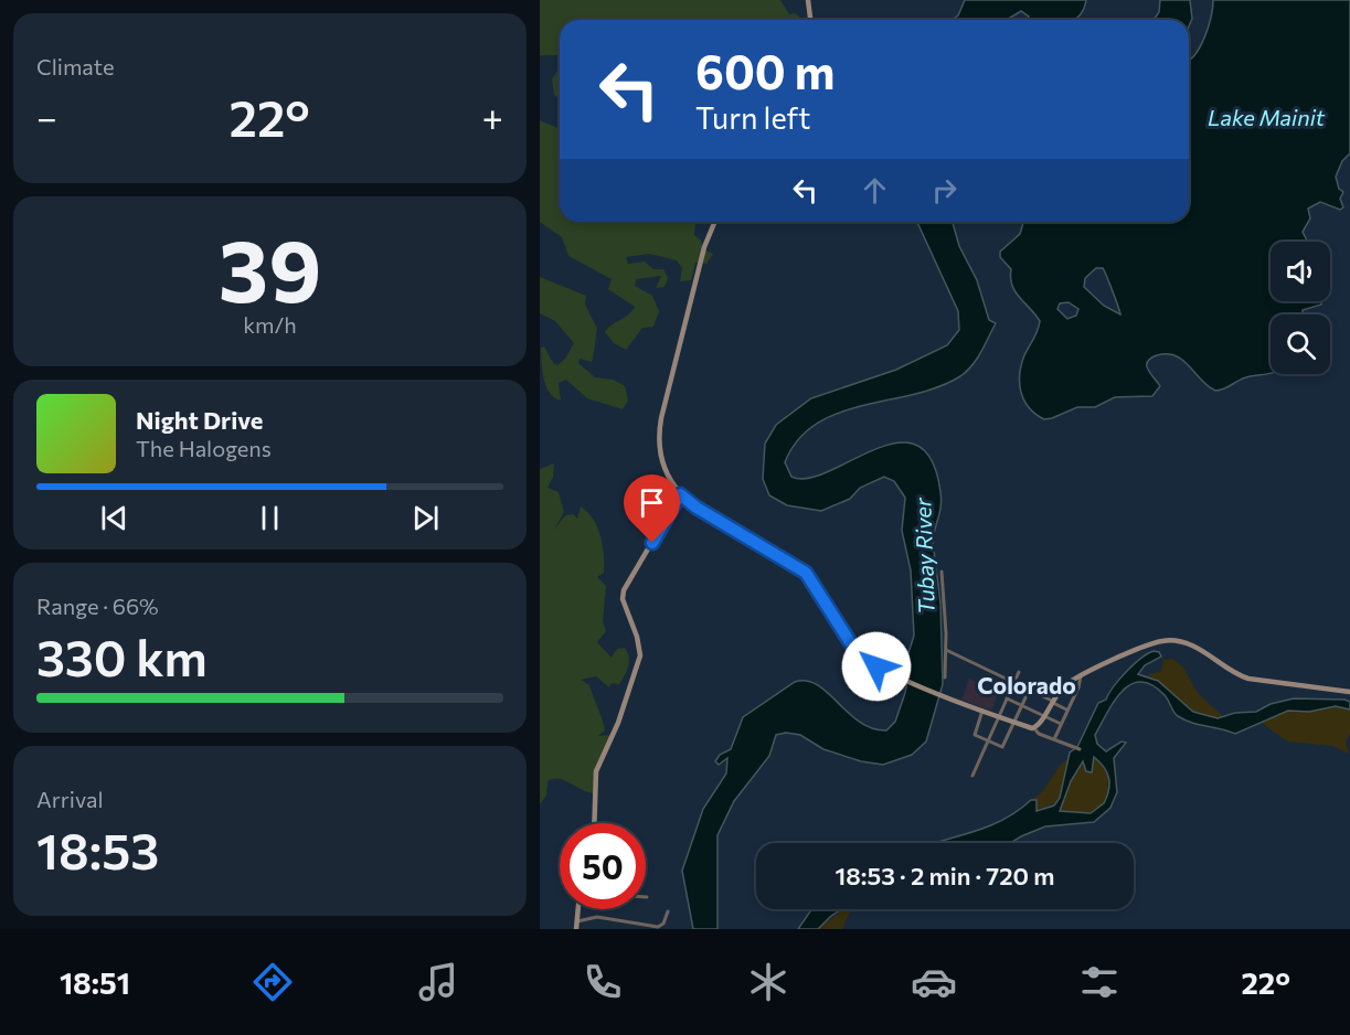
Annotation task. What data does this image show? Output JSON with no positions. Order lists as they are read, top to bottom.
{
  "districts": ["Colorado"],
  "water": ["Lake Mainit", "Tubay River"],
  "page": {
    "tile": [
      "Climate",
      ["39", "km/h"],
      ["Range · 66%", "330 km"],
      ["Arrival", "18:53"]
    ],
    "turn": ["600 m", "Turn left"],
    "heat": ["−", "22°", "+"],
    "song": ["Night Drive", "The Halogens"],
    "limit": "50",
    "trip": "18:53 · 2 min · 720 m",
    "tabs": ["18:51", "22°"]
  }
}
